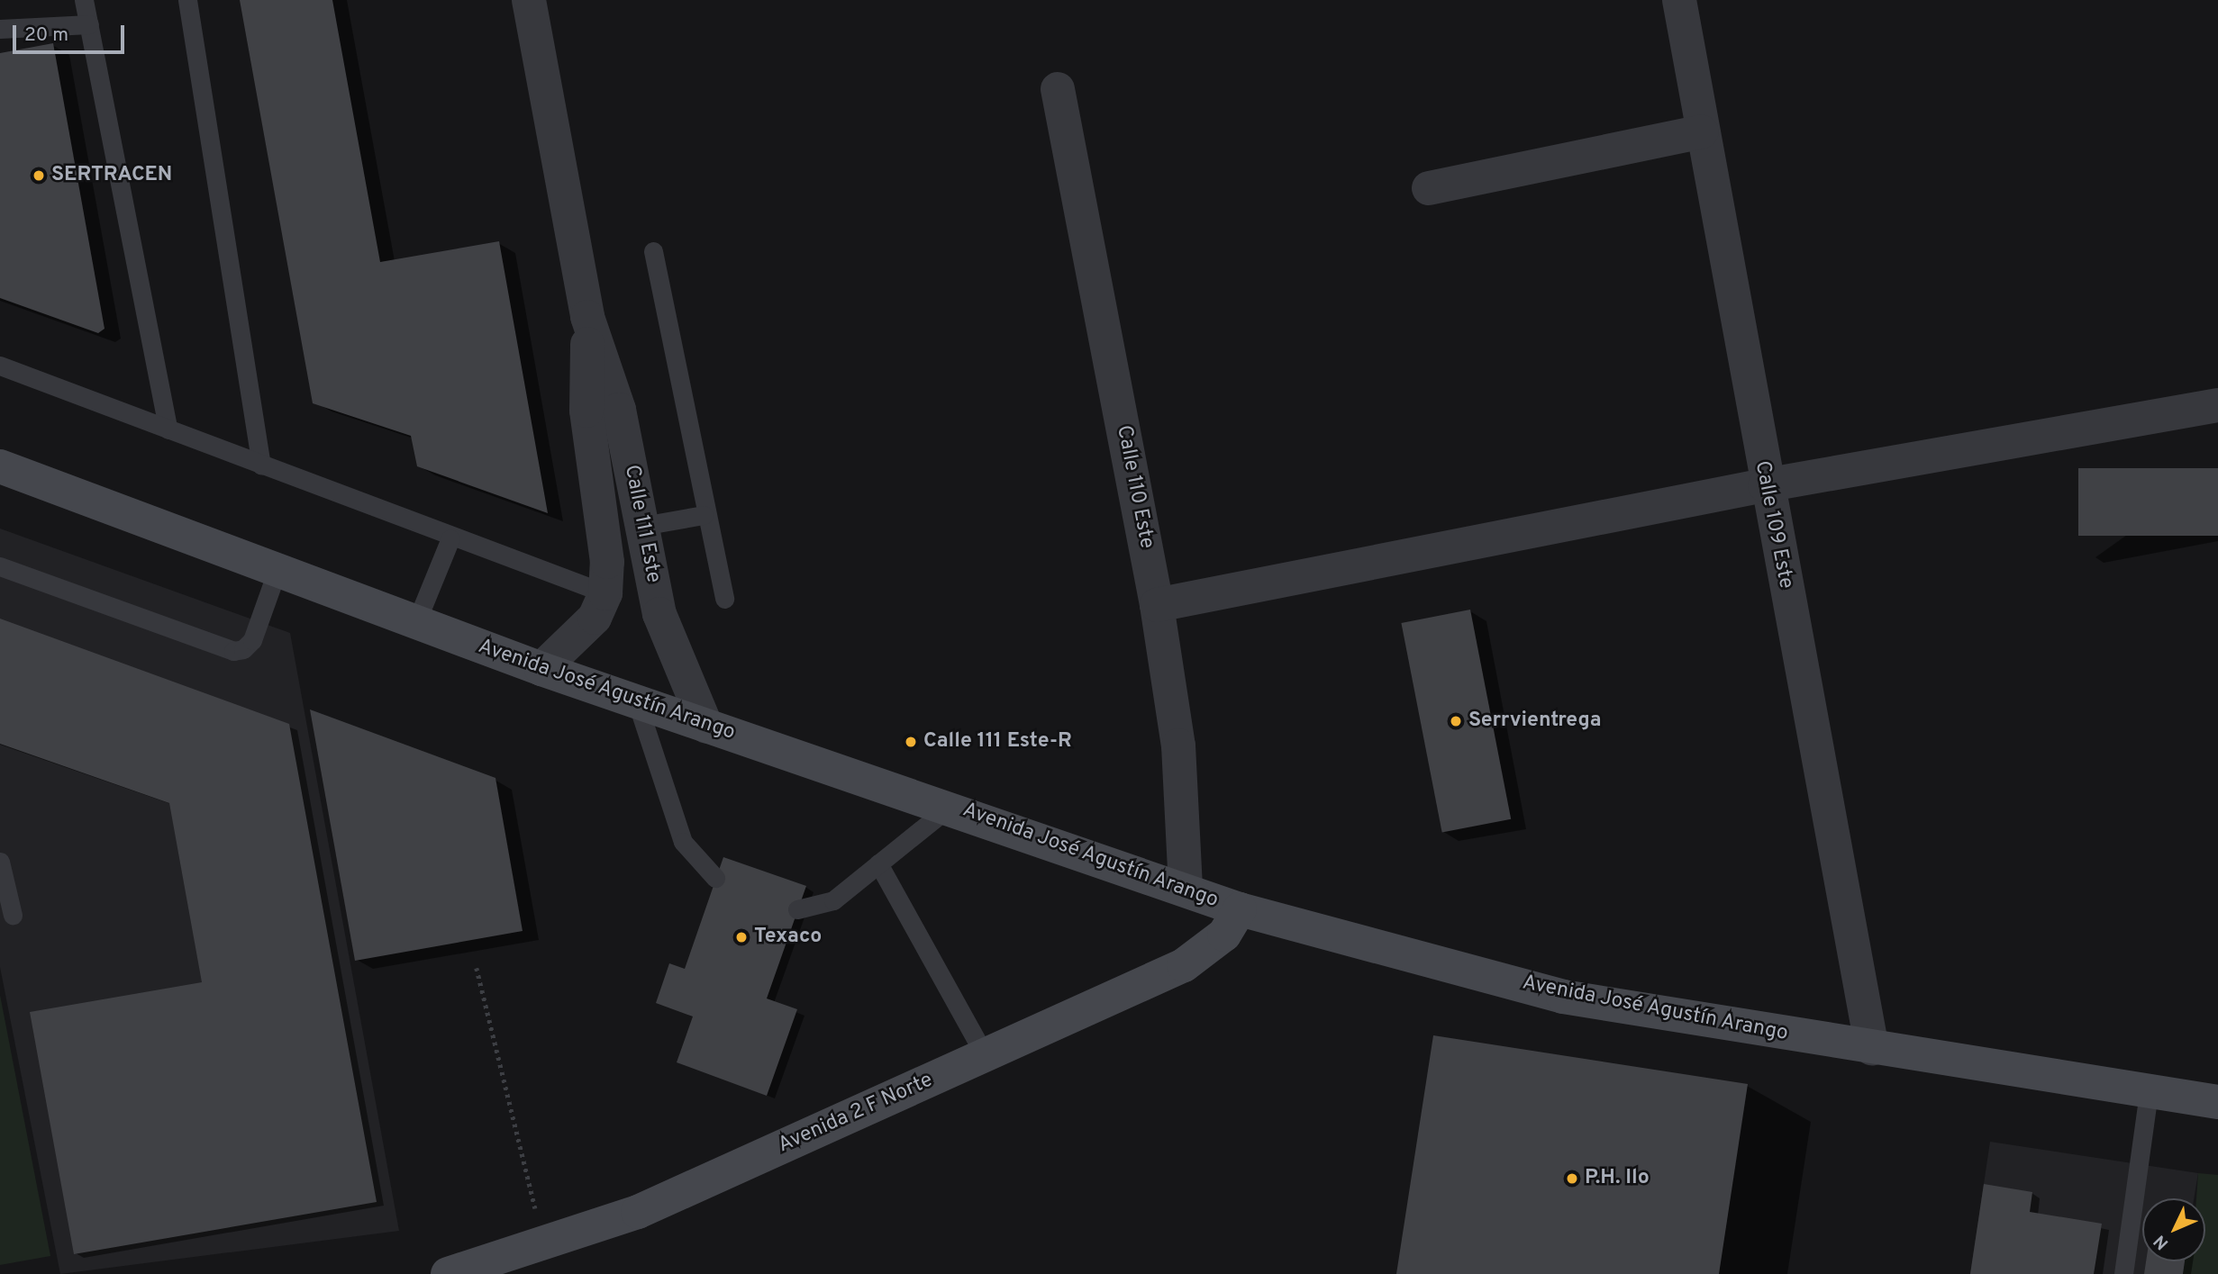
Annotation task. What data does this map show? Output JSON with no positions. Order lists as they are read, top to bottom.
{
  "streets": {
    "main road": ["Avenida José Agustín Arango", "Avenida 2 F Norte"],
    "street": ["Calle 110 Este", "Calle 111 Este", "Calle 109 Este"]
  },
  "crossings": [
    ["Calle 110 Este", "Avenida José Agustín Arango"],
    ["Calle 111 Este", "Avenida José Agustín Arango"],
    ["Calle 109 Este", "Avenida José Agustín Arango"],
    ["Avenida José Agustín Arango", "Avenida 2 F Norte"]
  ],
  "places": [
    "SERTRACEN",
    "Serrvientrega",
    "Calle 111 Este-R",
    "Texaco",
    "P.H. Ilo"
  ],
  "scale_bar": "20 m",
  "north": "bottom left"
}
